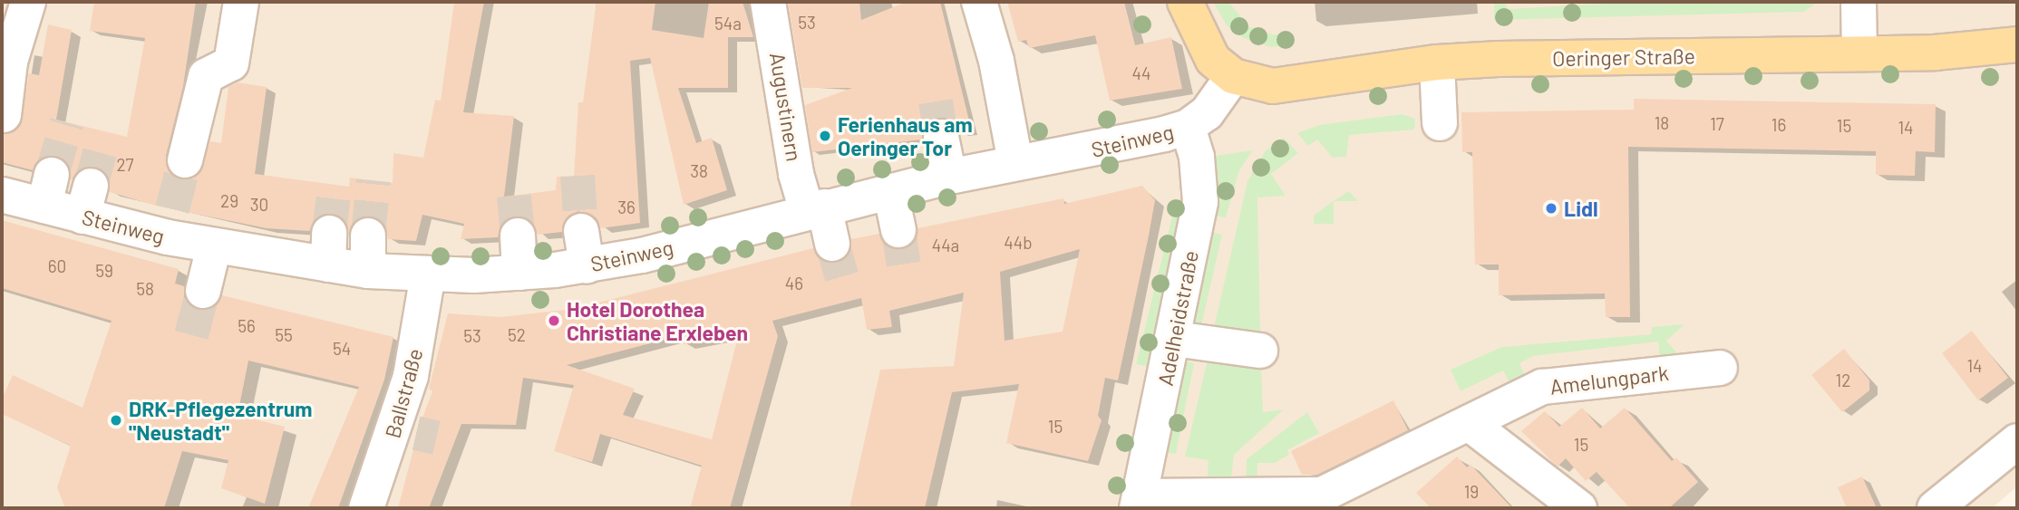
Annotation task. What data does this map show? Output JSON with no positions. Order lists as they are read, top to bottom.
{
  "streets": {
    "main road": ["Oeringer Straße"],
    "street": [
      "Augustinern",
      "Steinweg",
      "Adelheidstraße",
      "Amelungpark",
      "Ballstraße"
    ]
  },
  "crossings": [
    ["Oeringer Straße", "Steinweg"],
    ["Augustinern", "Steinweg"],
    ["Steinweg", "Adelheidstraße"],
    ["Steinweg", "Ballstraße"],
    ["Adelheidstraße", "Amelungpark"]
  ],
  "places": [
    "Ferienhaus am Oeringer Tor",
    "Lidl",
    "Hotel Dorothea Christiane Erxleben",
    "DRK-Pflegezentrum \"Neustadt\""
  ],
  "house_numbers": [
    "53",
    "54a",
    "44",
    "18",
    "17",
    "16",
    "15",
    "14",
    "27",
    "38",
    "29",
    "30",
    "36",
    "44b",
    "44a",
    "60",
    "59",
    "46",
    "58",
    "56",
    "55",
    "52",
    "53",
    "54",
    "14",
    "12",
    "15",
    "15",
    "19"
  ]
}
